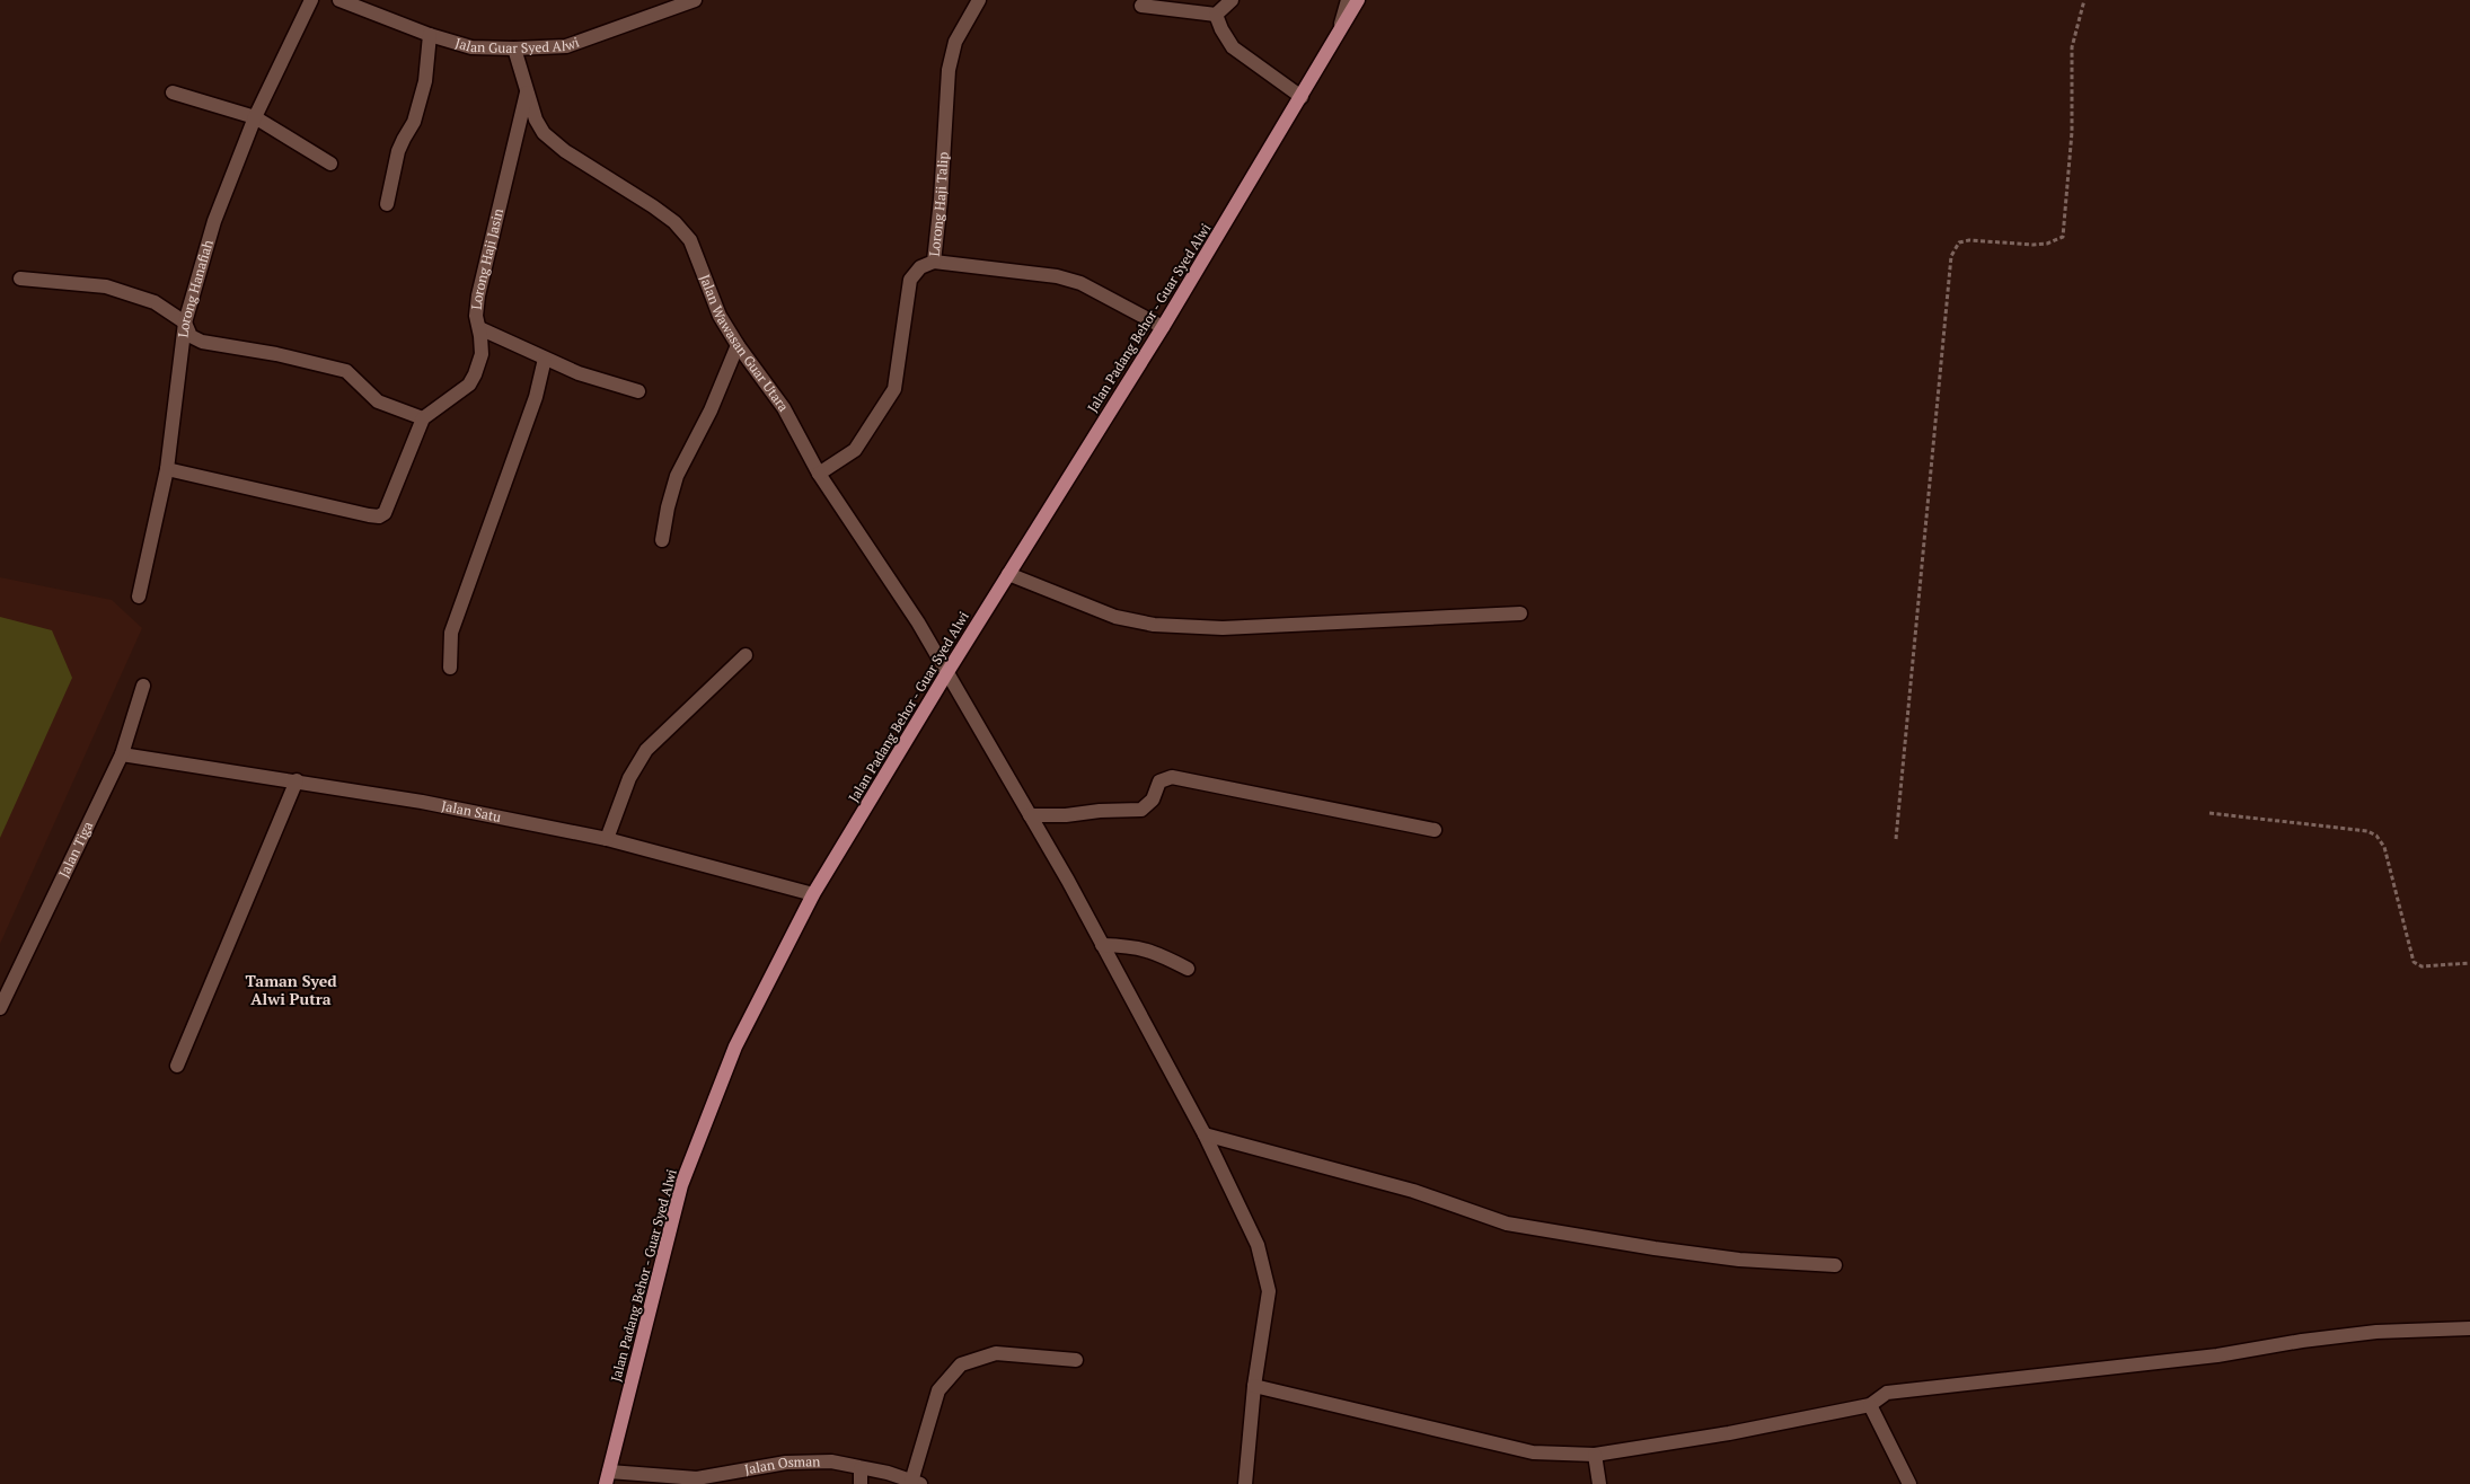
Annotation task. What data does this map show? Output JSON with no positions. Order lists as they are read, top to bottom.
{
  "streets": {
    "main road": ["Jalan Padang Behor - Guar Syed Alwi"],
    "street": [
      "Jalan Guar Syed Alwi",
      "Lorong Haji Talip",
      "Lorong Haji Jasin",
      "Lorong Hanafiah",
      "Jalan Wawasan Guar Utara",
      "Jalan Satu",
      "Jalan Tiga",
      "Jalan Osman"
    ]
  },
  "crossings": [
    ["Jalan Guar Syed Alwi", "Jalan Wawasan Guar Utara"],
    ["Lorong Haji Talip", "Jalan Wawasan Guar Utara"],
    ["Lorong Haji Jasin", "Jalan Wawasan Guar Utara"],
    ["Jalan Padang Behor - Guar Syed Alwi", "Jalan Wawasan Guar Utara"],
    ["Jalan Padang Behor - Guar Syed Alwi", "Jalan Satu"],
    ["Jalan Padang Behor - Guar Syed Alwi", "Jalan Osman"],
    ["Jalan Satu", "Jalan Tiga"]
  ],
  "districts": ["Taman Syed Alwi Putra"]
}
